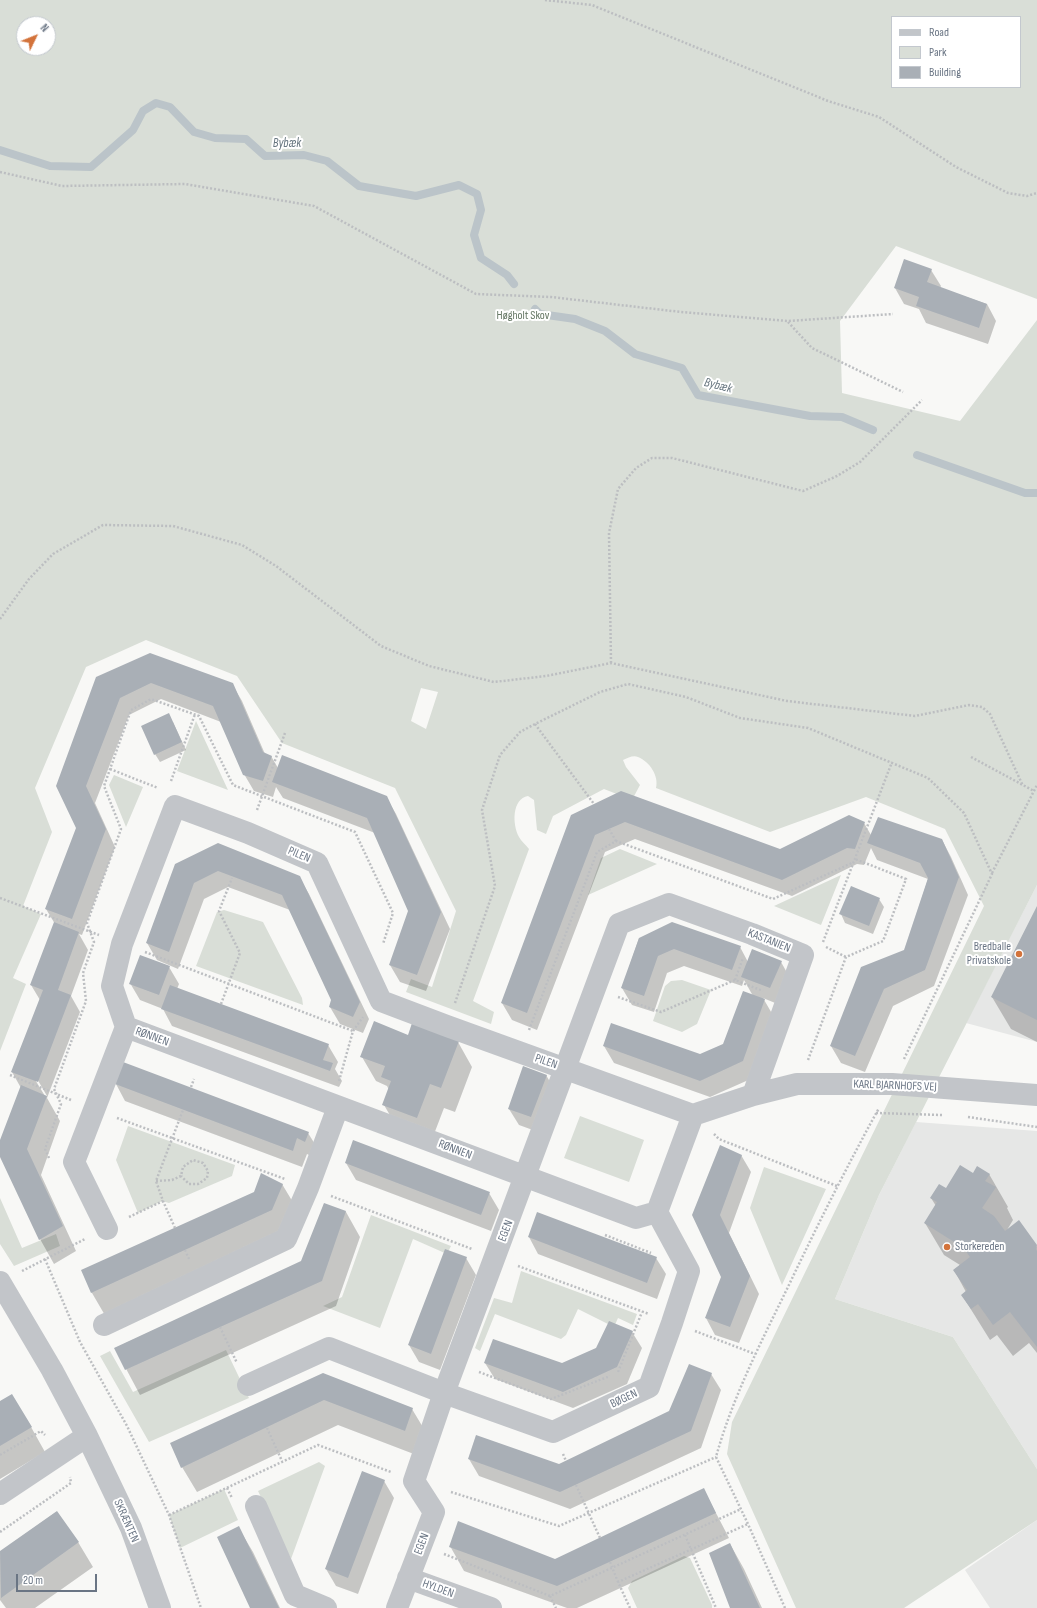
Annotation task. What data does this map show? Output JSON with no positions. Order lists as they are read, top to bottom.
{
  "streets": {
    "street": [
      "PILEN",
      "KASTANIEN",
      "RØNNEN",
      "KARL BJARNHOFS VEJ",
      "EGEN",
      "BØGEN",
      "SKRÆNTEN",
      "HYLDEN"
    ]
  },
  "crossings": [
    ["PILEN", "KASTANIEN"],
    ["PILEN", "RØNNEN"],
    ["PILEN", "EGEN"],
    ["KASTANIEN", "KARL BJARNHOFS VEJ"],
    ["KASTANIEN", "EGEN"],
    ["RØNNEN", "EGEN"],
    ["EGEN", "BØGEN"],
    ["EGEN", "HYLDEN"]
  ],
  "water": ["Bybæk"],
  "parks": ["Høgholt Skov"],
  "places": ["Bredballe Privatskole", "Storkereden"],
  "legend": ["Road", "Park", "Building"],
  "scale_bar": "20 m",
  "north": "top right"
}
